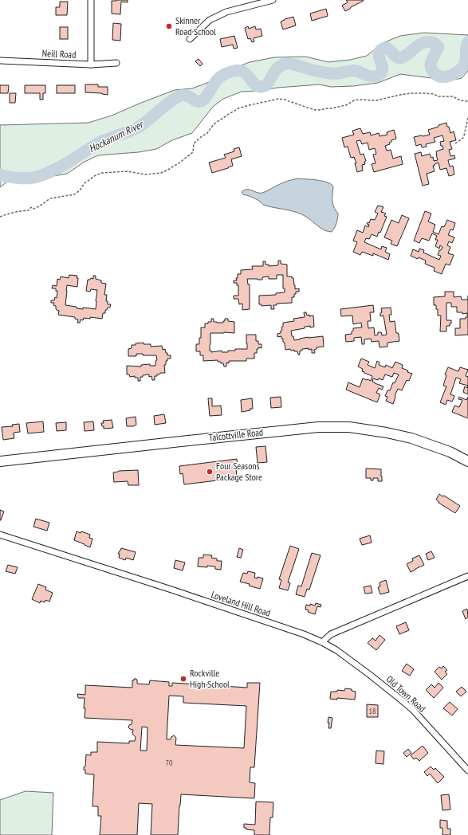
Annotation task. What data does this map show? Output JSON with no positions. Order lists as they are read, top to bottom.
{
  "streets": {
    "main road": ["Talcottville Road"],
    "street": ["Neill Road", "Loveland Hill Road", "Old Town Road"]
  },
  "crossings": [
    ["Loveland Hill Road", "Old Town Road"]
  ],
  "water": ["Hockanum River"],
  "places": ["Skinner Road School", "Four Seasons Package Store", "Rockville High School"],
  "house_numbers": ["18", "70"]
}
